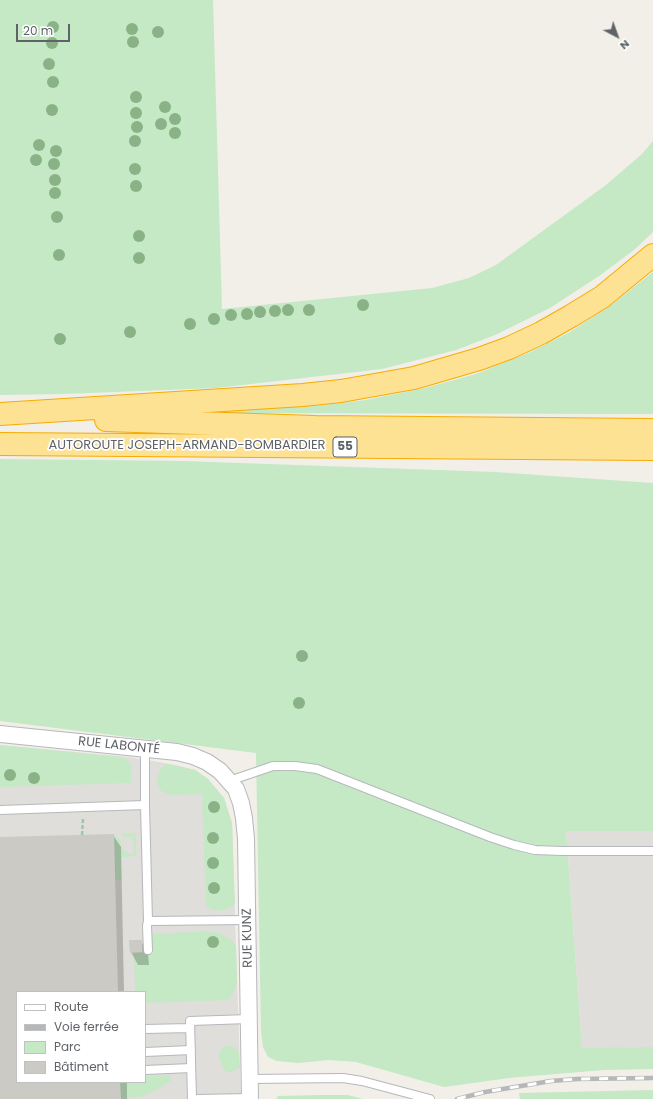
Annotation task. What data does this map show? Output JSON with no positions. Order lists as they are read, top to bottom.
{
  "streets": {
    "highway": ["AUTOROUTE JOSEPH-ARMAND-BOMBARDIER", "55"],
    "street": ["RUE LABONTÉ", "RUE KUNZ"]
  },
  "crossings": [
    ["RUE LABONTÉ", "RUE KUNZ"]
  ],
  "legend": [
    "Route",
    "Voie ferrée",
    "Parc",
    "Bâtiment"
  ],
  "scale_bar": "20 m",
  "north": "bottom right"
}
